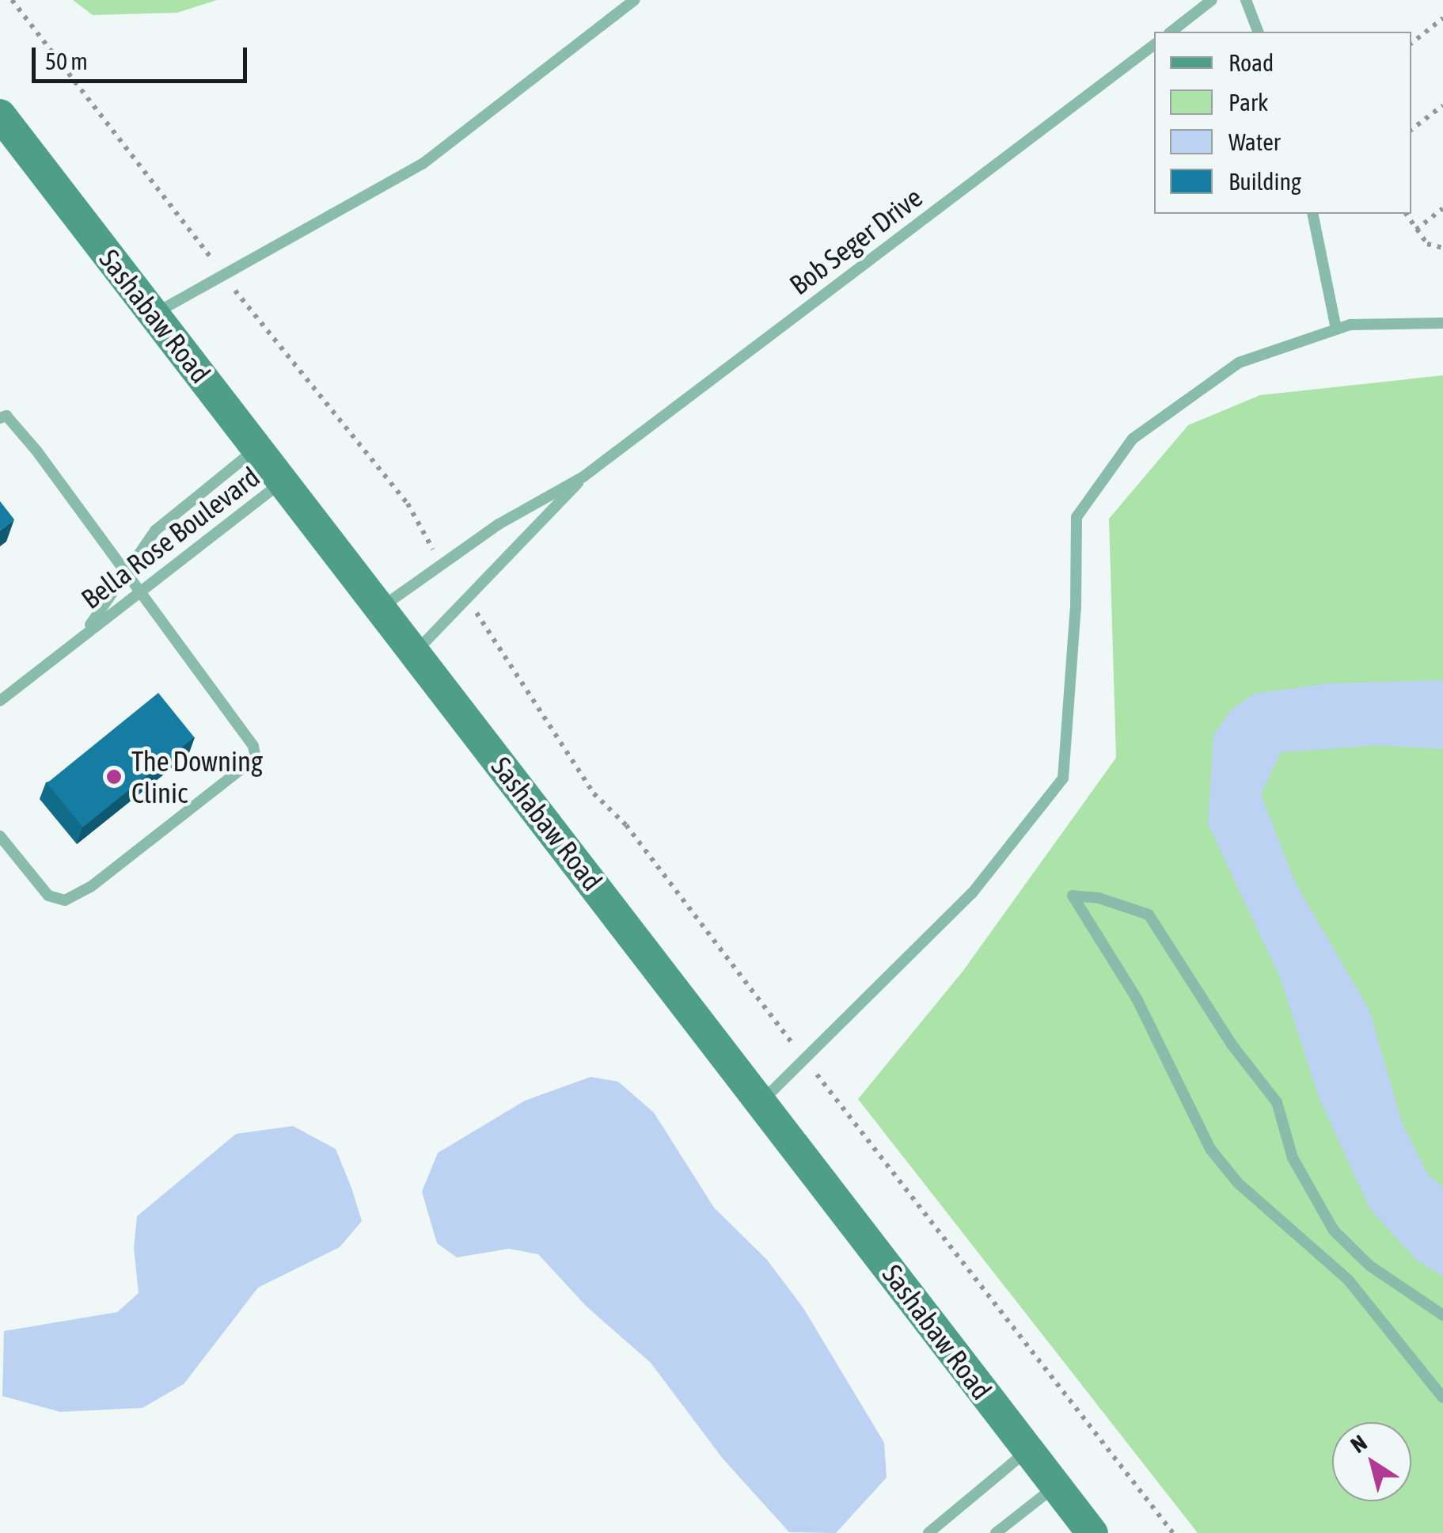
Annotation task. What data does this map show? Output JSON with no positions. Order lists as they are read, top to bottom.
{
  "streets": {
    "main road": ["Sashabaw Road"],
    "lane": ["Bob Seger Drive", "Bella Rose Boulevard"]
  },
  "crossings": [
    ["Bob Seger Drive", "Sashabaw Road"],
    ["Sashabaw Road", "Bella Rose Boulevard"]
  ],
  "places": ["The Downing Clinic"],
  "legend": [
    "Road",
    "Park",
    "Water",
    "Building"
  ],
  "scale_bar": "50 m",
  "north": "top left"
}
